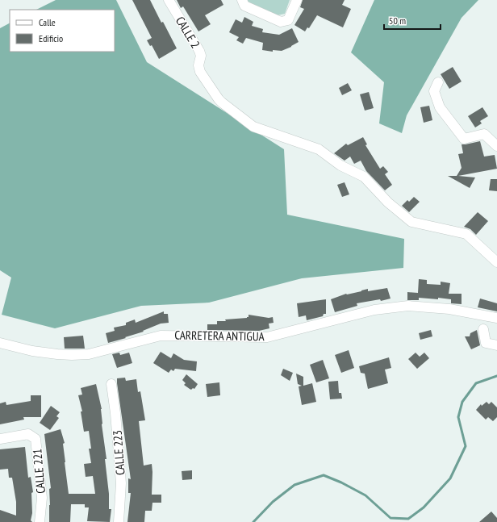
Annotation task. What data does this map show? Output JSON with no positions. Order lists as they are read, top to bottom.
{
  "streets": {
    "street": [
      "CALLE 2",
      "CARRETERA ANTIGUA",
      "CALLE 223",
      "CALLE 221"
    ]
  },
  "legend": ["Calle", "Edificio"],
  "scale_bar": "50 m"
}
